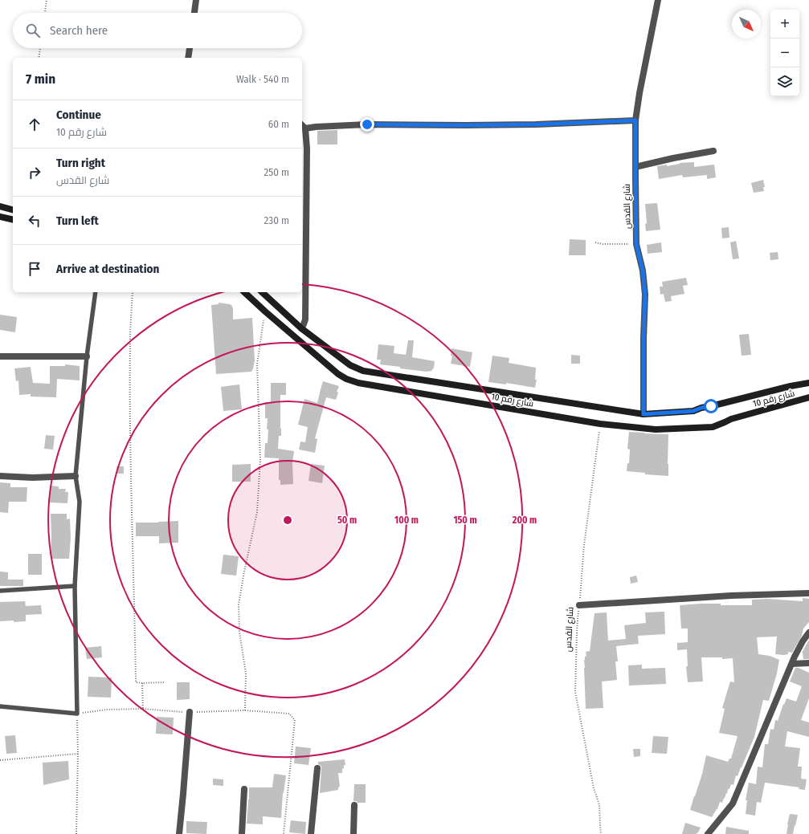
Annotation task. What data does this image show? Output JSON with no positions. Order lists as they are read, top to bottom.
{
  "streets": {
    "main road": ["شارع رقم 10"],
    "street": ["شارع القدس"]
  },
  "crossings": [
    ["شارع القدس", "شارع رقم 10"]
  ],
  "north": "bottom right",
  "page": {
    "map_buttons": ["+", "−"],
    "search": "Search here",
    "heading": ["7 min", "Walk · 540 m"],
    "list": [
      ["Continue", "شارع رقم 10", "60 m"],
      ["Turn right", "شارع القدس", "250 m"],
      ["Turn left", "230 m"],
      "Arrive at destination"
    ]
  },
  "rings": [
    "50 m",
    "100 m",
    "150 m",
    "200 m"
  ]
}
